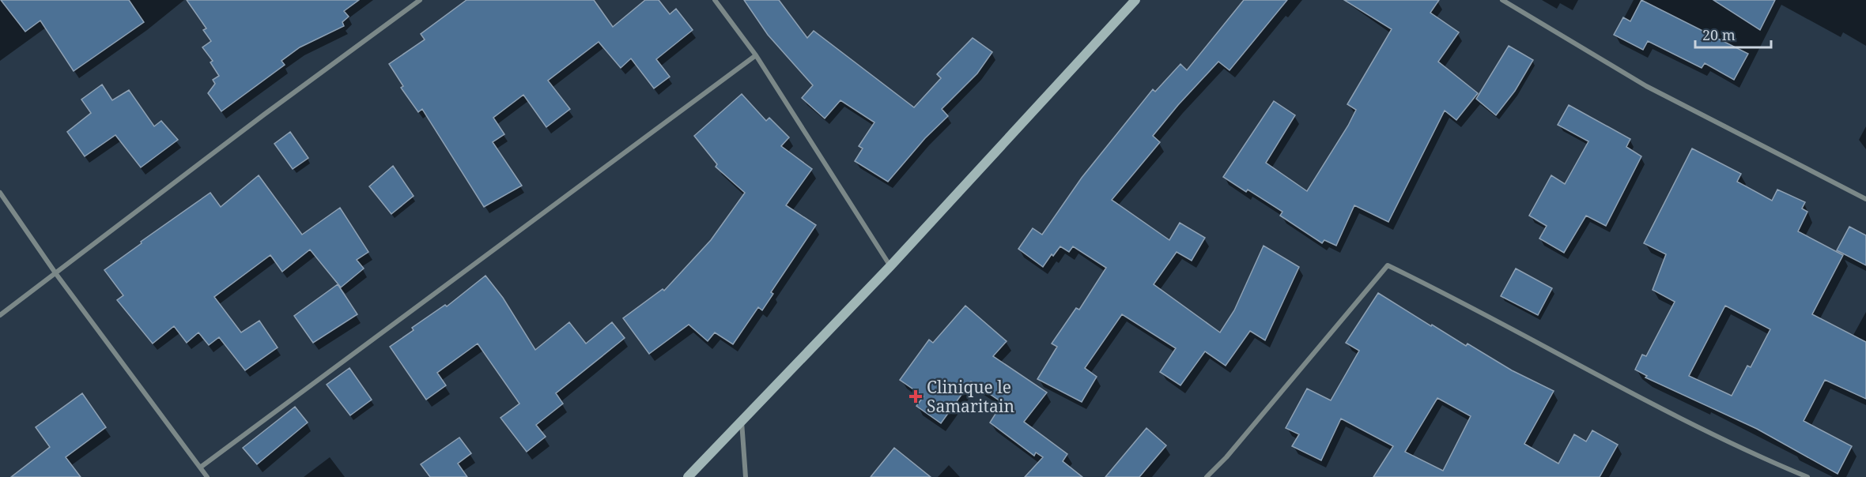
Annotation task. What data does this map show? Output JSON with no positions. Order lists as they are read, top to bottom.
{
  "places": {
    "health": ["Clinique le Samaritain"]
  },
  "scale_bar": "20 m"
}
